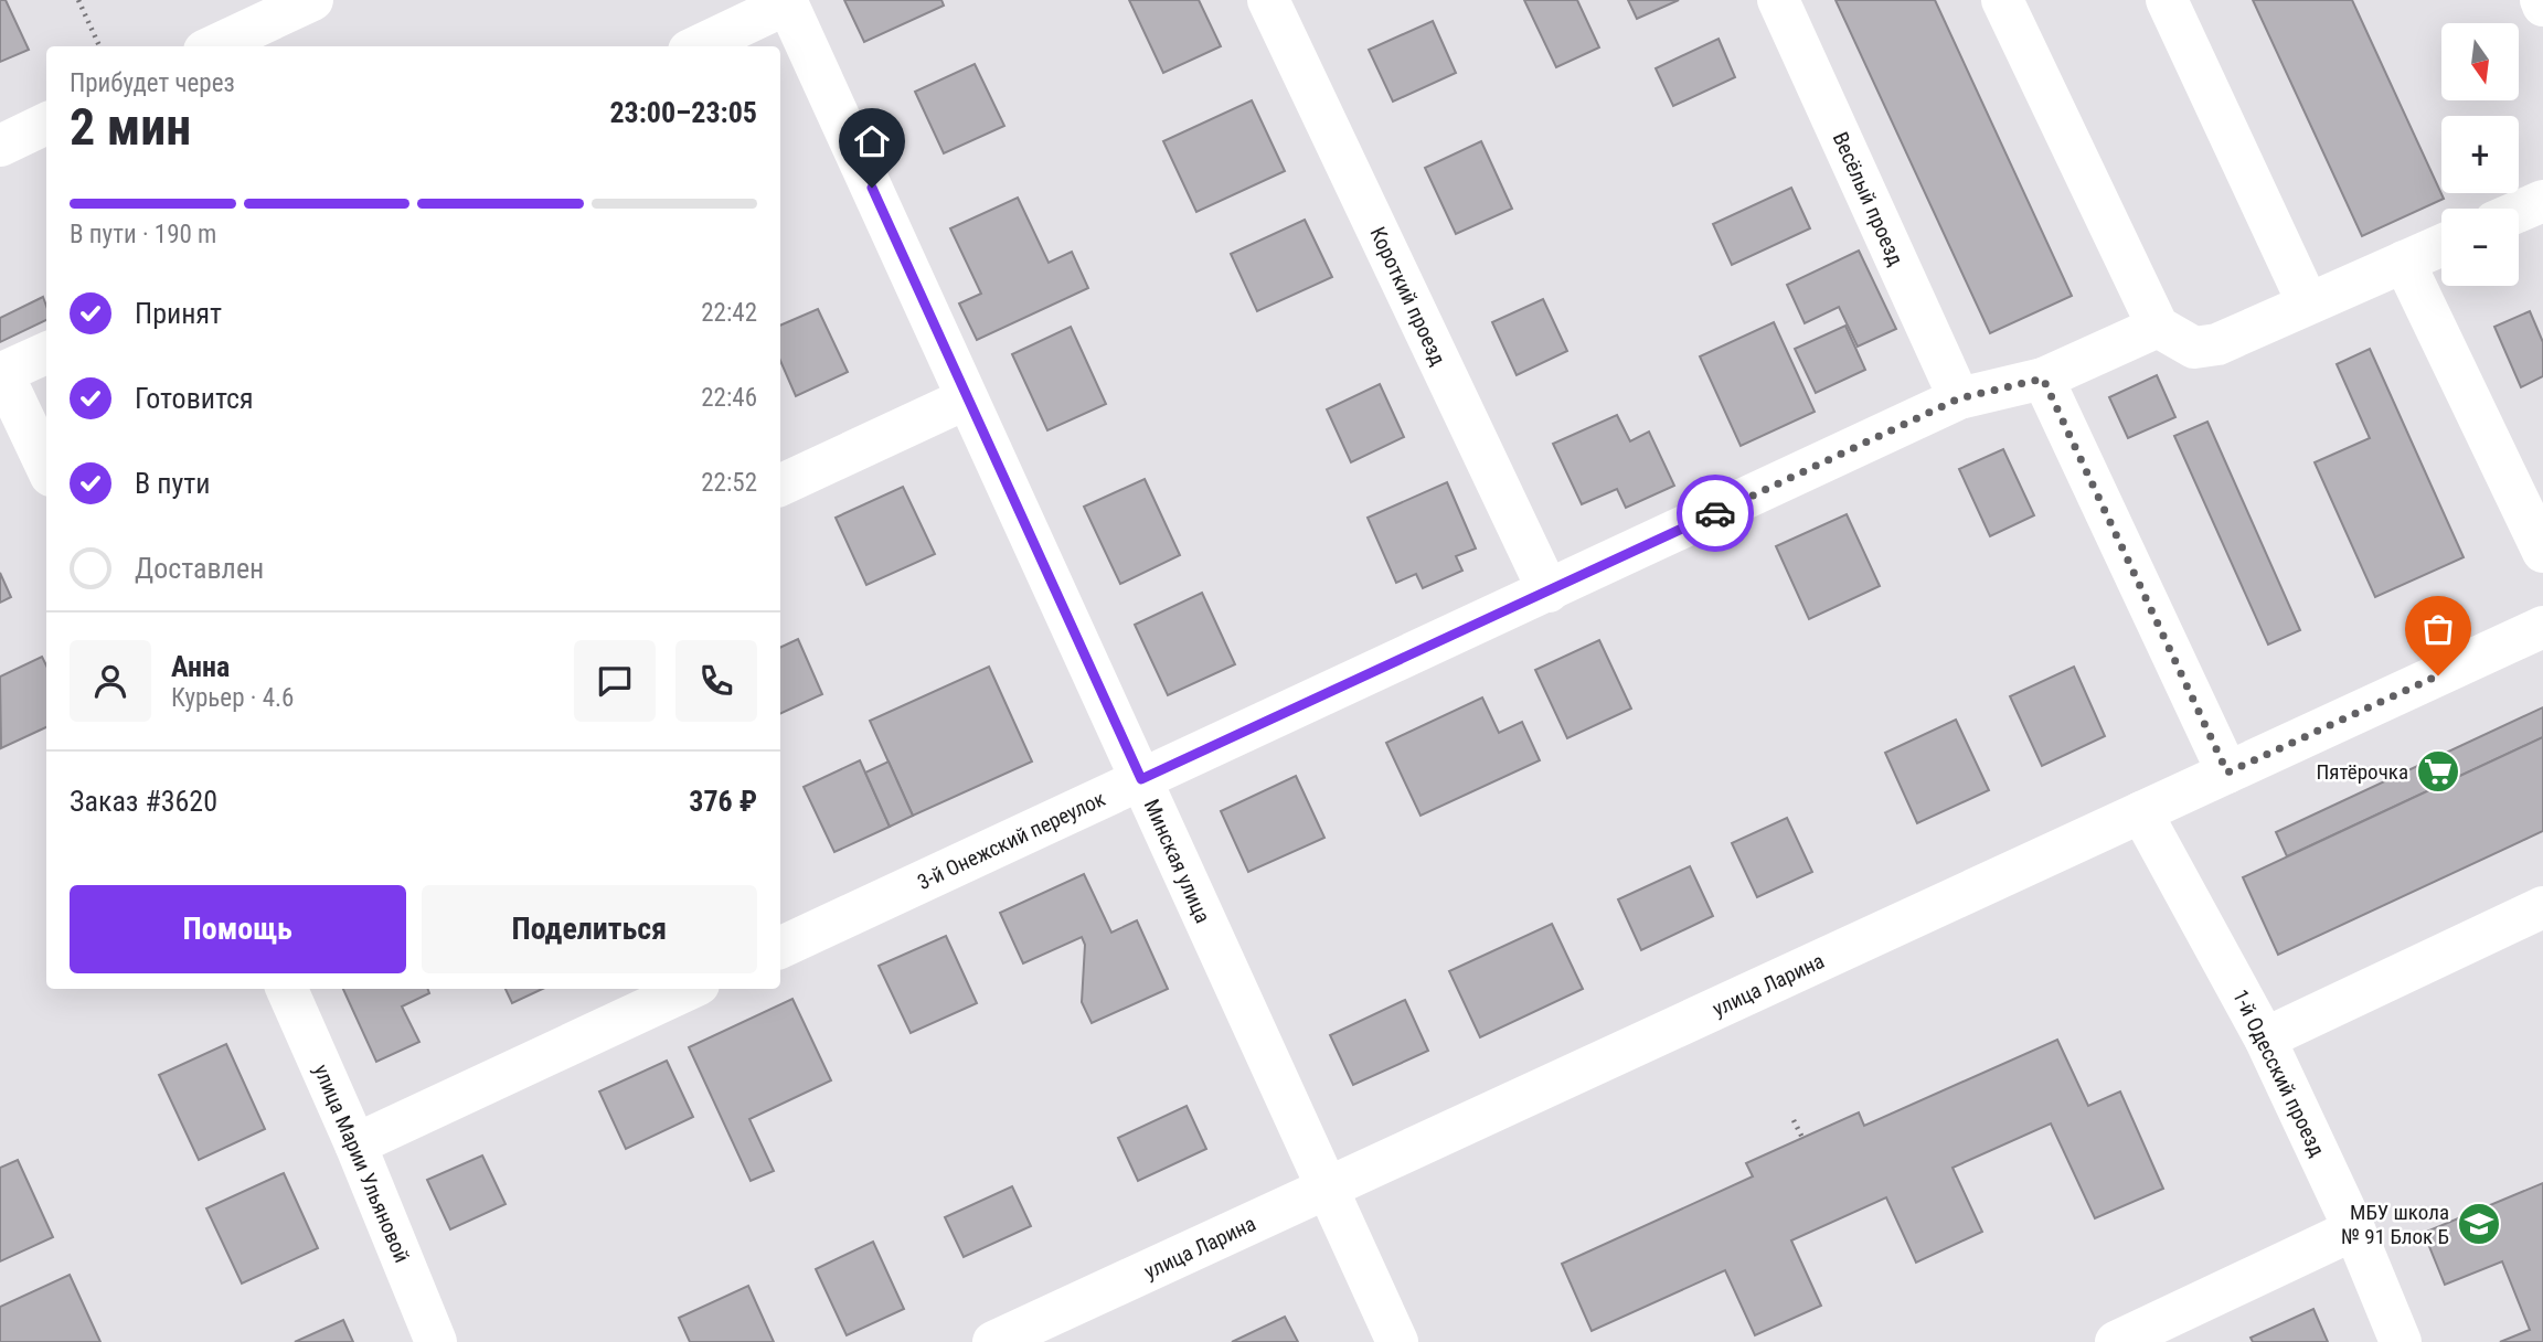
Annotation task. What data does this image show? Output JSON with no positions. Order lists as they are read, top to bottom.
{
  "streets": {
    "street": [
      "Весёлый проезд",
      "Короткий проезд",
      "3-й Онежский переулок",
      "Минская улица",
      "улица Ларина",
      "1-й Одесский проезд",
      "улица Марии Ульяновой"
    ]
  },
  "crossings": [
    ["Весёлый проезд", "3-й Онежский переулок"],
    ["Короткий проезд", "3-й Онежский переулок"],
    ["3-й Онежский переулок", "Минская улица"],
    ["Минская улица", "улица Ларина"],
    ["улица Ларина", "1-й Одесский проезд"]
  ],
  "places": {
    "supermarket": ["Пятёрочка"],
    "school or university": ["МБУ школа № 91 Блок Б"]
  },
  "north": "bottom",
  "page": {
    "map_buttons": ["+", "−"],
    "heading": ["2 мин", "Прибудет через", "23:00–23:05"],
    "panel": [
      "Анна",
      "Курьер · 4.6",
      "Заказ #3620",
      "376 ₽"
    ],
    "bar": "В пути · 190 m",
    "list": [
      ["Принят", "22:42"],
      ["Готовится", "22:46"],
      ["В пути", "22:52"],
      "Доставлен"
    ],
    "buttons": ["Помощь", "Поделиться"]
  }
}
